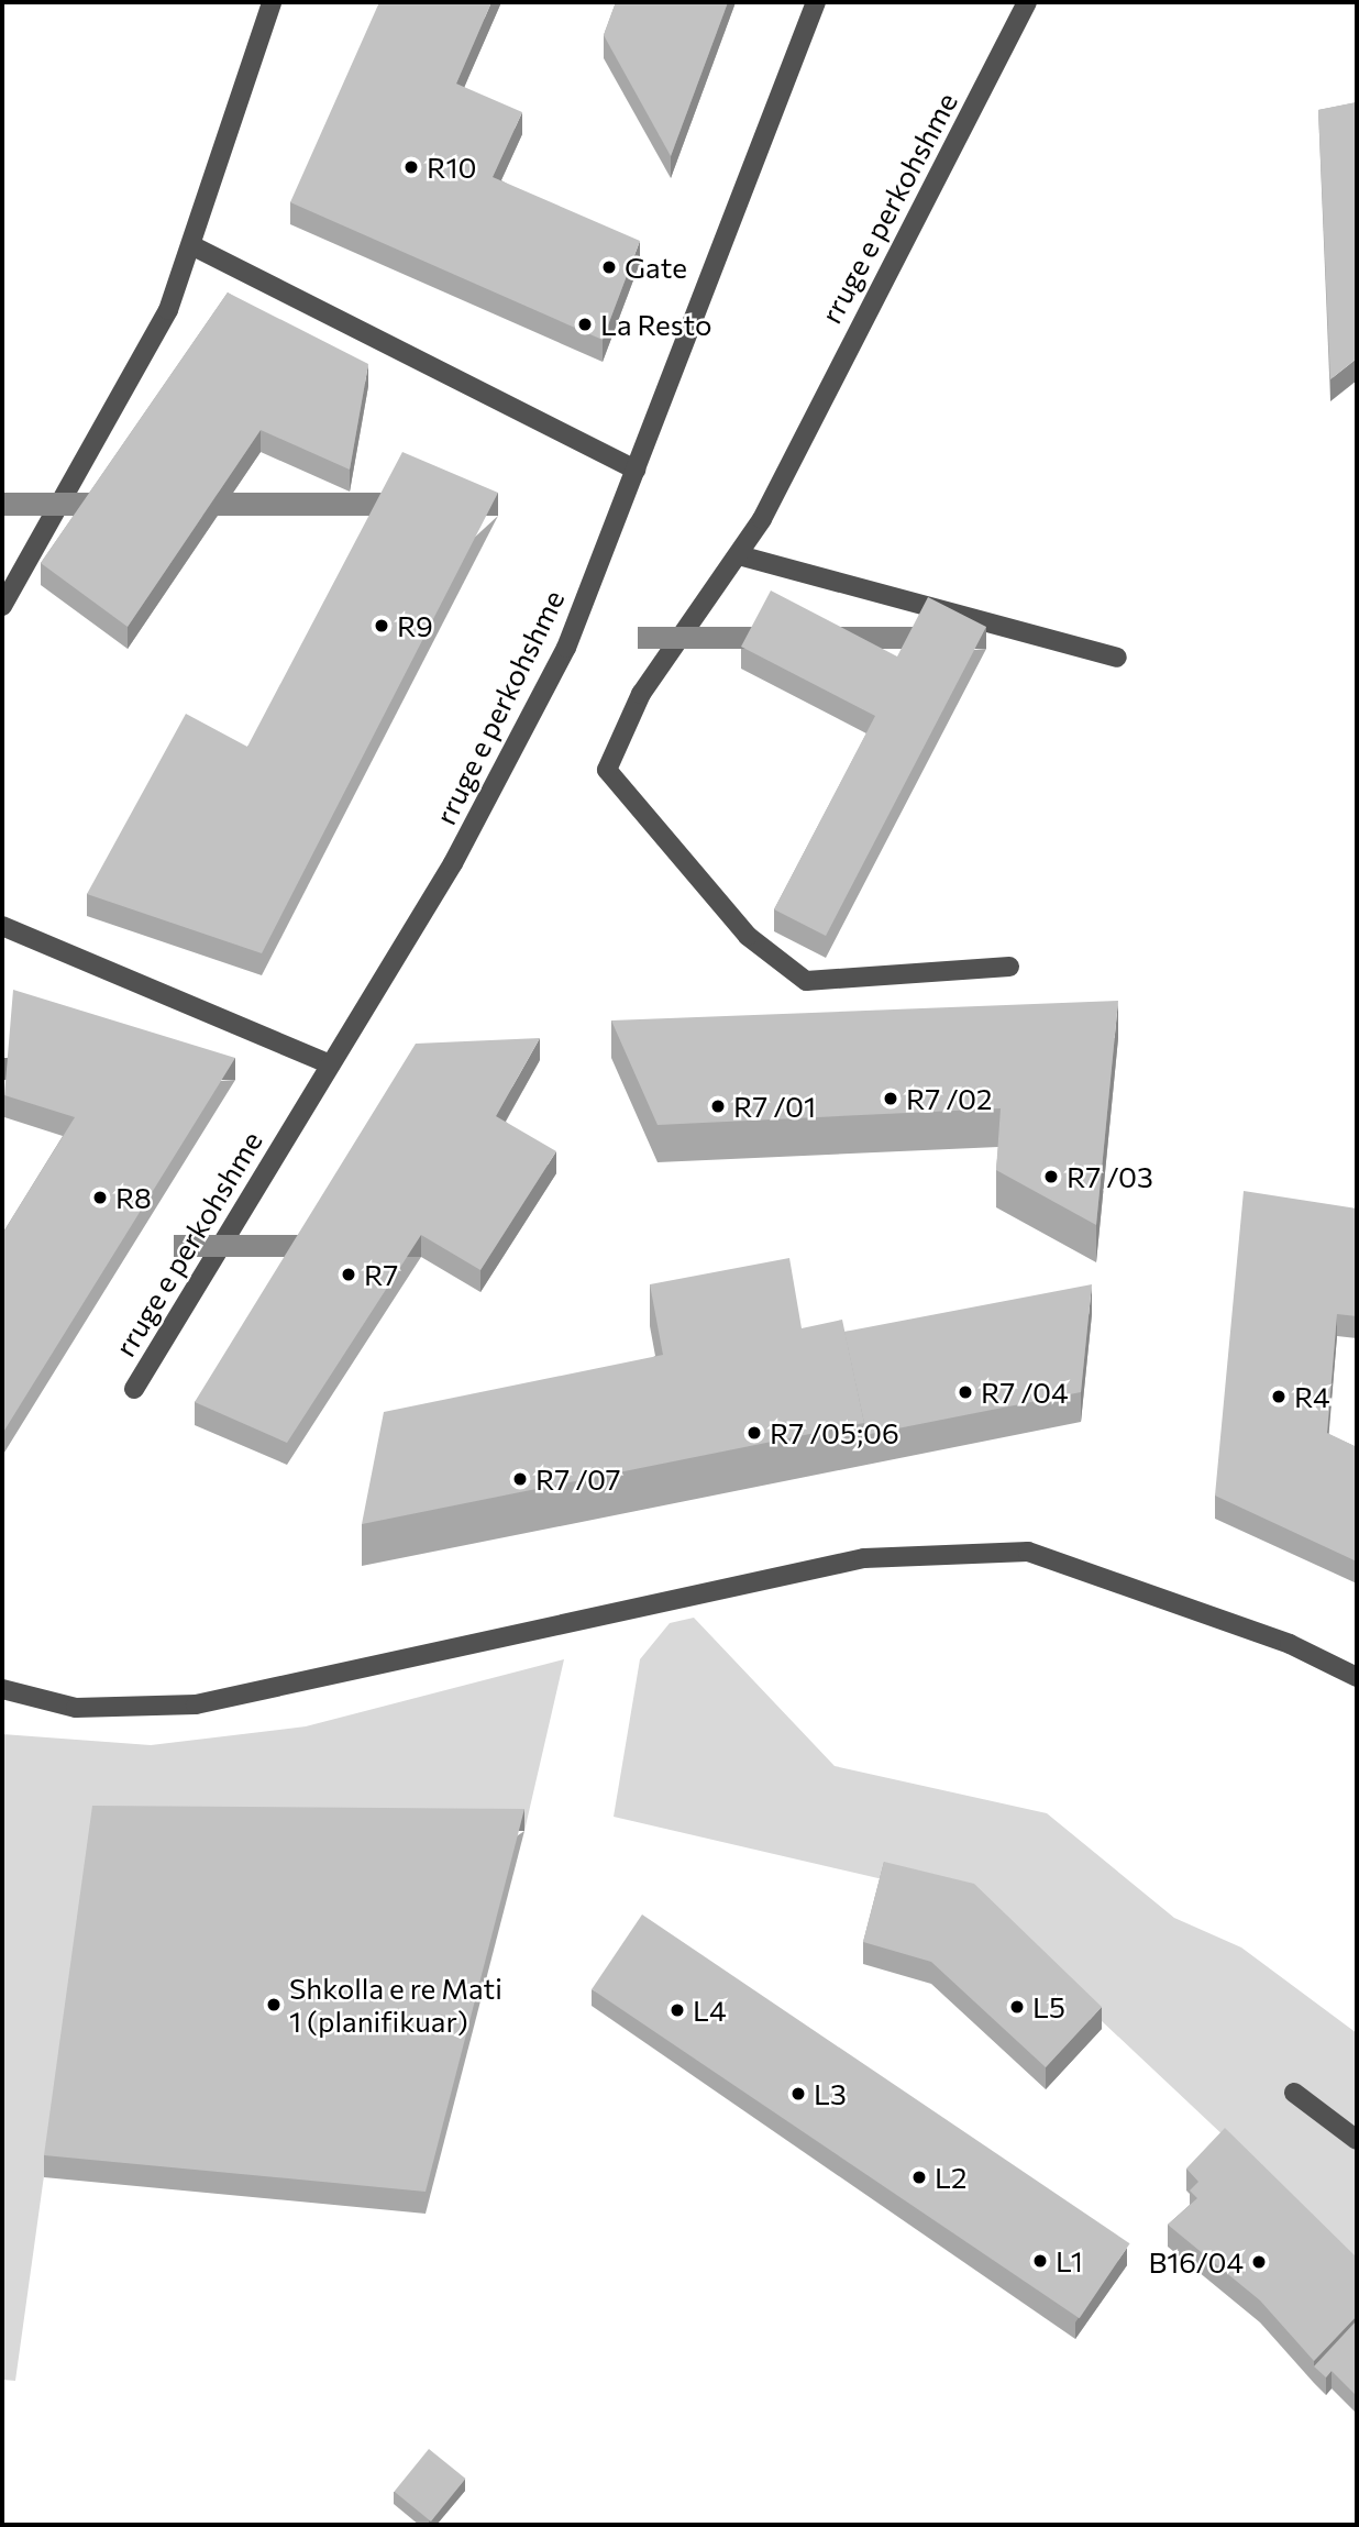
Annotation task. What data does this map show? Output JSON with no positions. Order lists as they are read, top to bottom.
{
  "streets": {
    "street": ["rruge e perkohshme"]
  },
  "places": [
    "R10",
    "Gate",
    "La Resto",
    "R9",
    "R7 /02",
    "R7 /01",
    "R7 /03",
    "R8",
    "R7",
    "R7 /04",
    "R4",
    "R7 /05;06",
    "R7 /07",
    "Shkolla e re Mati 1 (planifikuar)",
    "L5",
    "L4",
    "L3",
    "L2",
    "L1",
    "B16/04"
  ]
}
